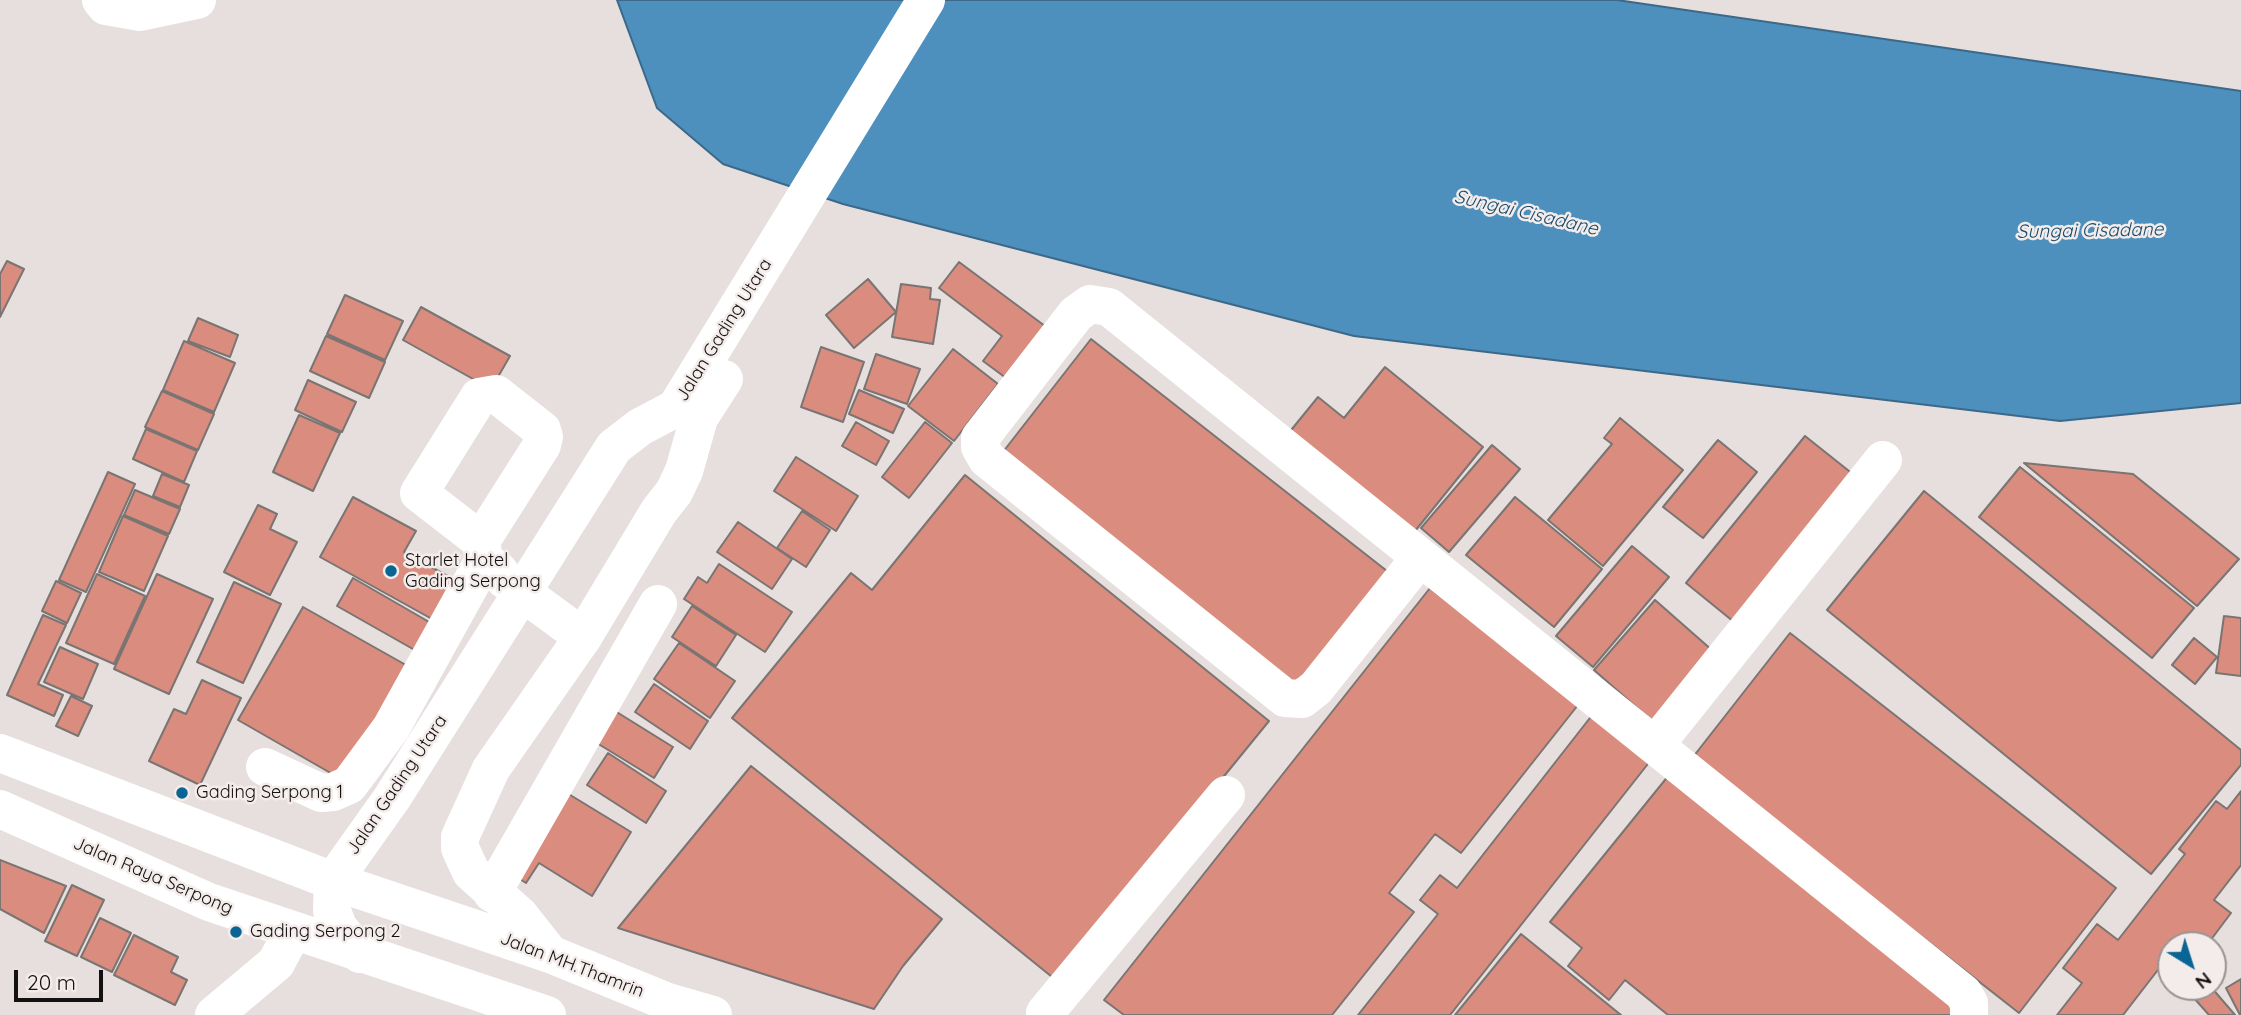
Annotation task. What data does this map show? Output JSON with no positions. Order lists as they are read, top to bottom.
{
  "streets": {
    "main road": ["Jalan Gading Utara", "Jalan Raya Serpong", "Jalan MH.Thamrin"]
  },
  "crossings": [
    ["Jalan Gading Utara", "Jalan MH.Thamrin"]
  ],
  "water": ["Sungai Cisadane"],
  "places": ["Starlet Hotel Gading Serpong", "Gading Serpong 1", "Gading Serpong 2"],
  "scale_bar": "20 m",
  "north": "bottom right"
}
